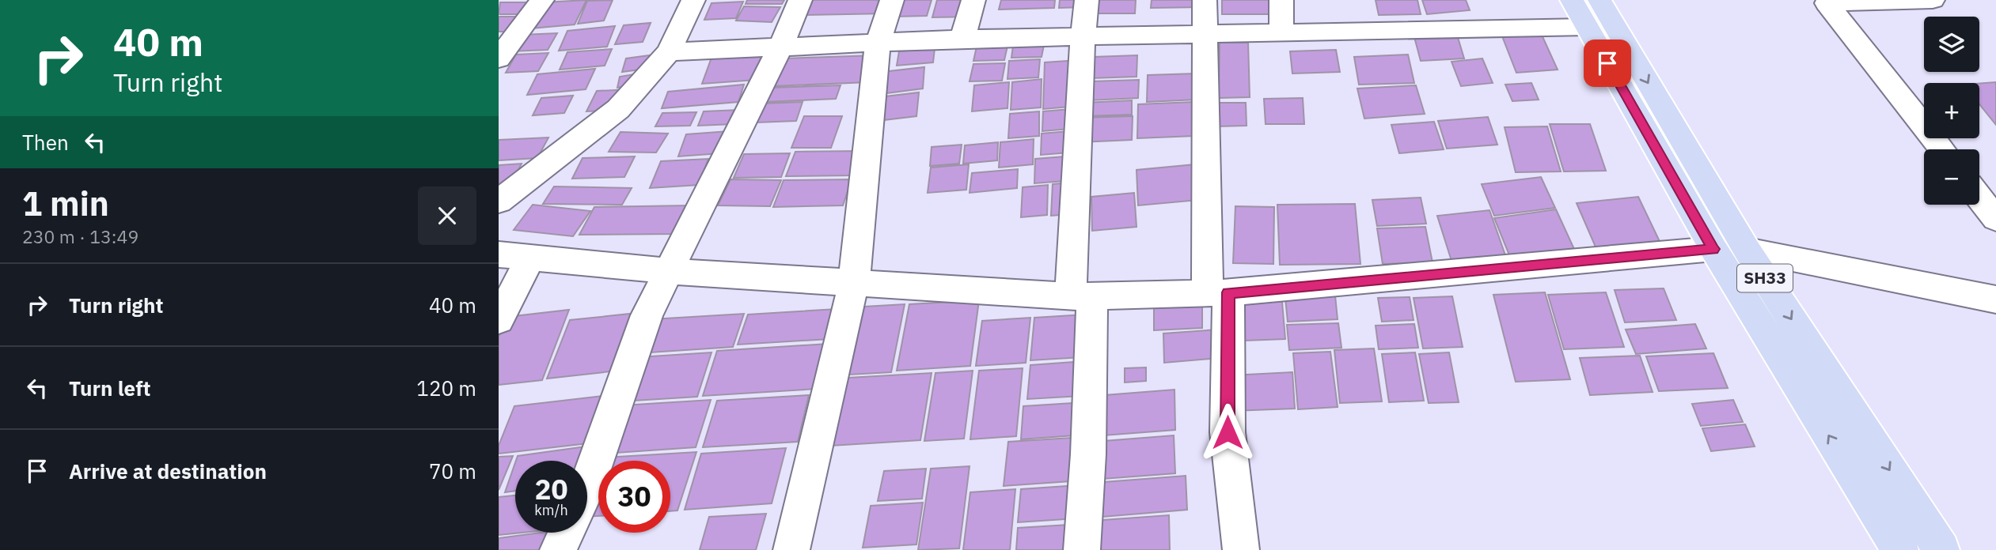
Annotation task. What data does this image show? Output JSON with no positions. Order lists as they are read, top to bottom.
{
  "streets": {
    "main road": ["SH33"]
  },
  "page": {
    "turn": ["40 m", "Turn right"],
    "map_buttons": ["+", "−"],
    "then": "Then",
    "heading": ["1 min", "230 m · 13:49"],
    "list": [
      {
        "name": "Turn right",
        "value": "40 m"
      },
      {
        "name": "Turn left",
        "value": "120 m"
      },
      {
        "name": "Arrive at destination",
        "value": "70 m"
      }
    ],
    "speed": "20 km/h",
    "limit": "30"
  }
}
